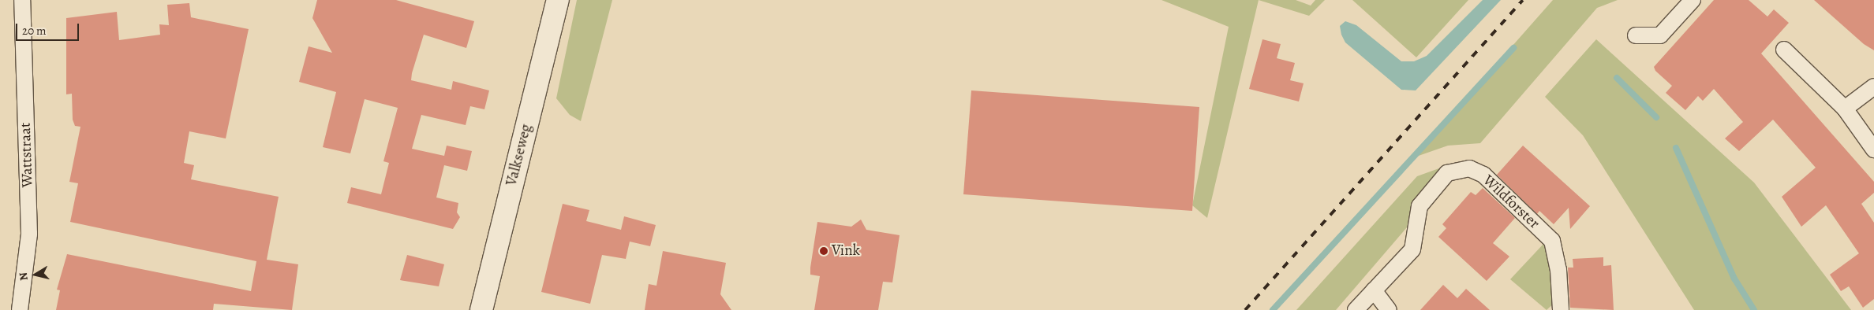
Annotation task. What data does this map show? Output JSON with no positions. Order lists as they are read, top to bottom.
{
  "streets": {
    "street": ["Wattstraat", "Valkseweg", "Wildforster"]
  },
  "places": ["Vink"],
  "scale_bar": "20 m",
  "north": "left"
}
